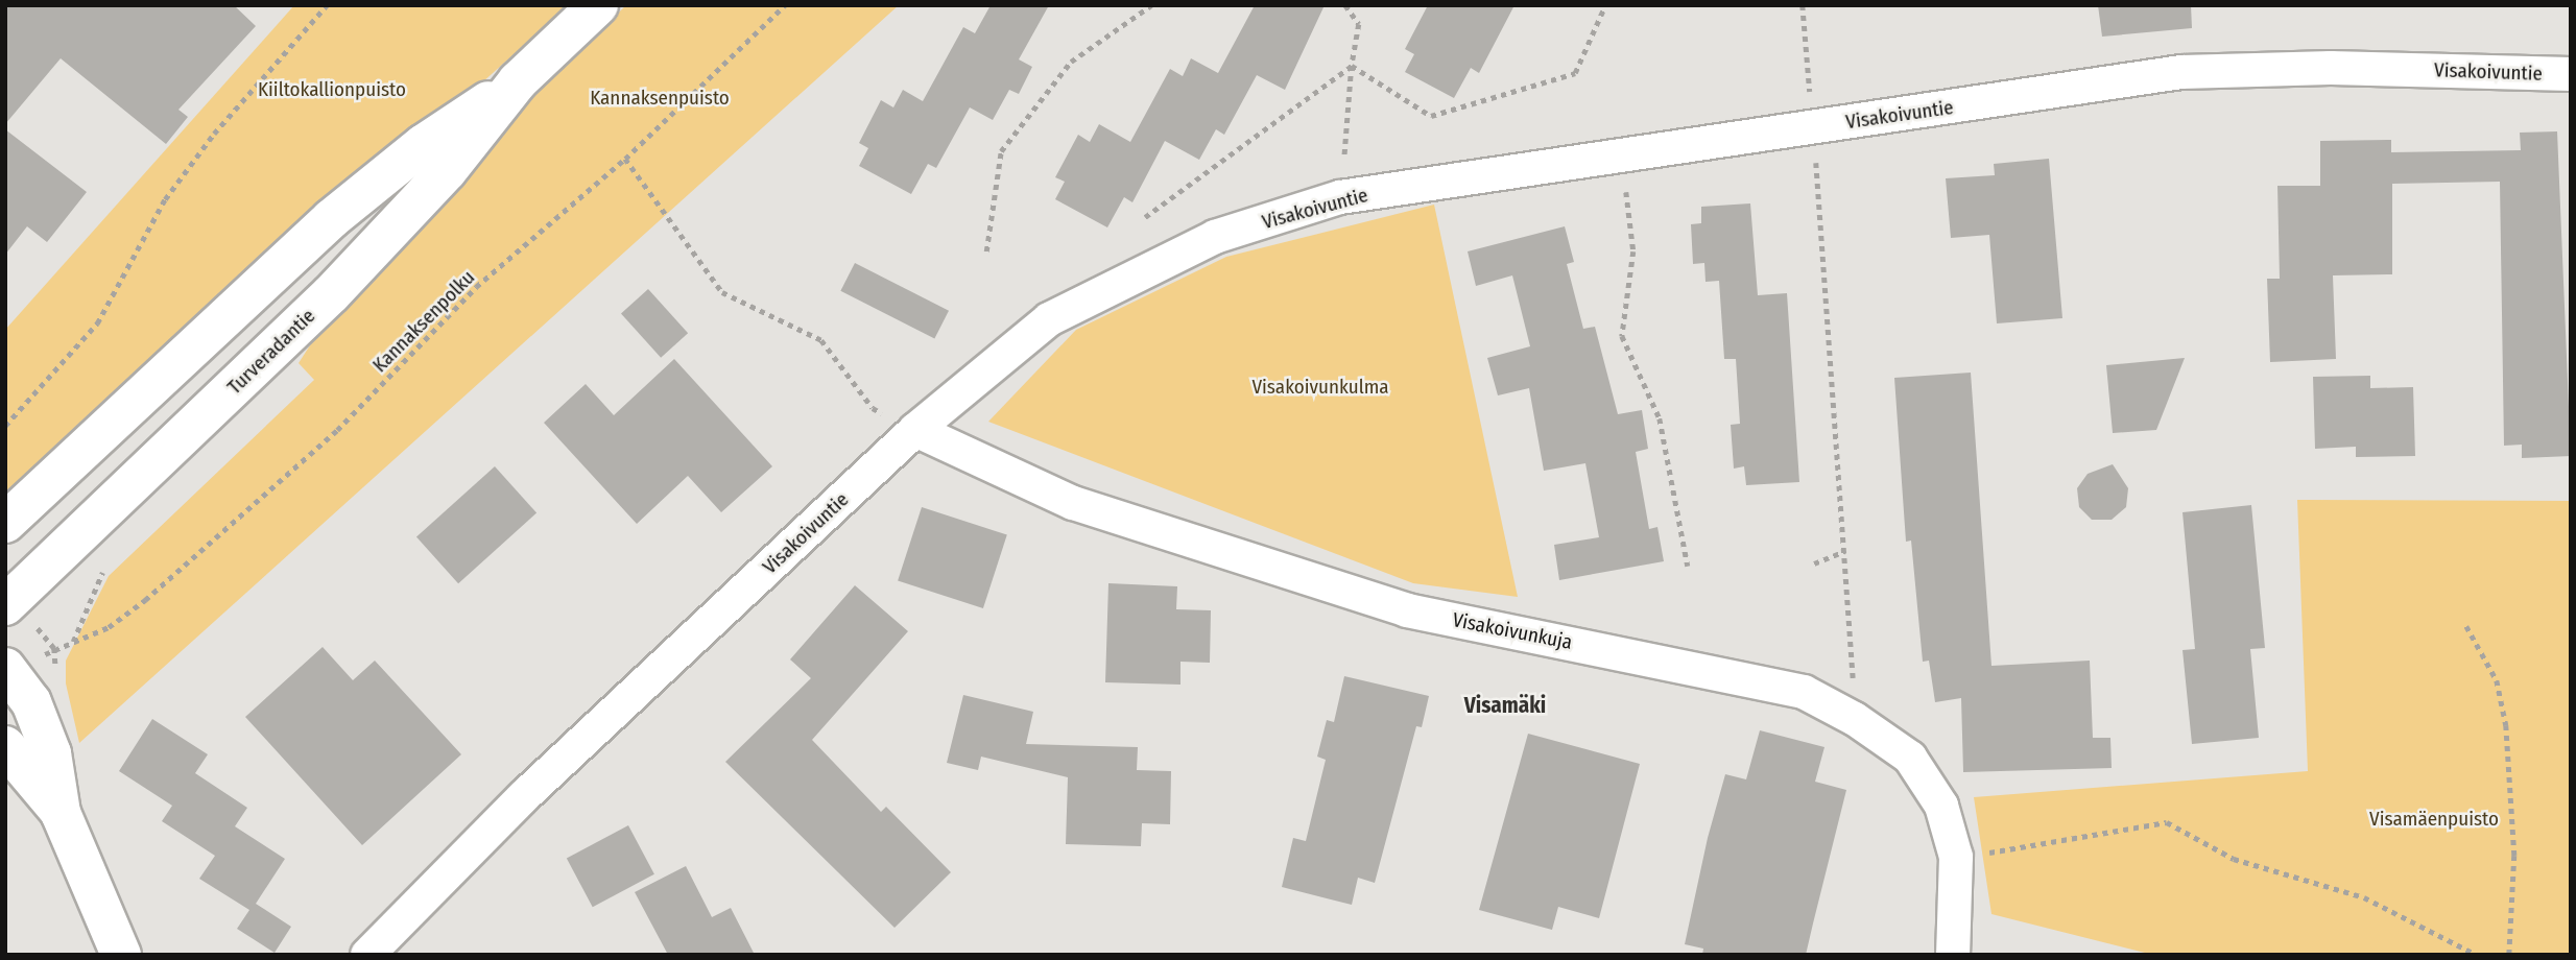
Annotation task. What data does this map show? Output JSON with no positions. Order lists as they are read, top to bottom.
{
  "streets": {
    "main road": ["Turveradantie"],
    "street": ["Visakoivuntie", "Visakoivunkuja"],
    "path": ["Kannaksenpolku"]
  },
  "crossings": [
    ["Visakoivuntie", "Visakoivunkuja"]
  ],
  "districts": ["Visamäki"],
  "parks": [
    "Kiiltokallionpuisto",
    "Kannaksenpuisto",
    "Visakoivunkulma",
    "Visamäenpuisto"
  ]
}
